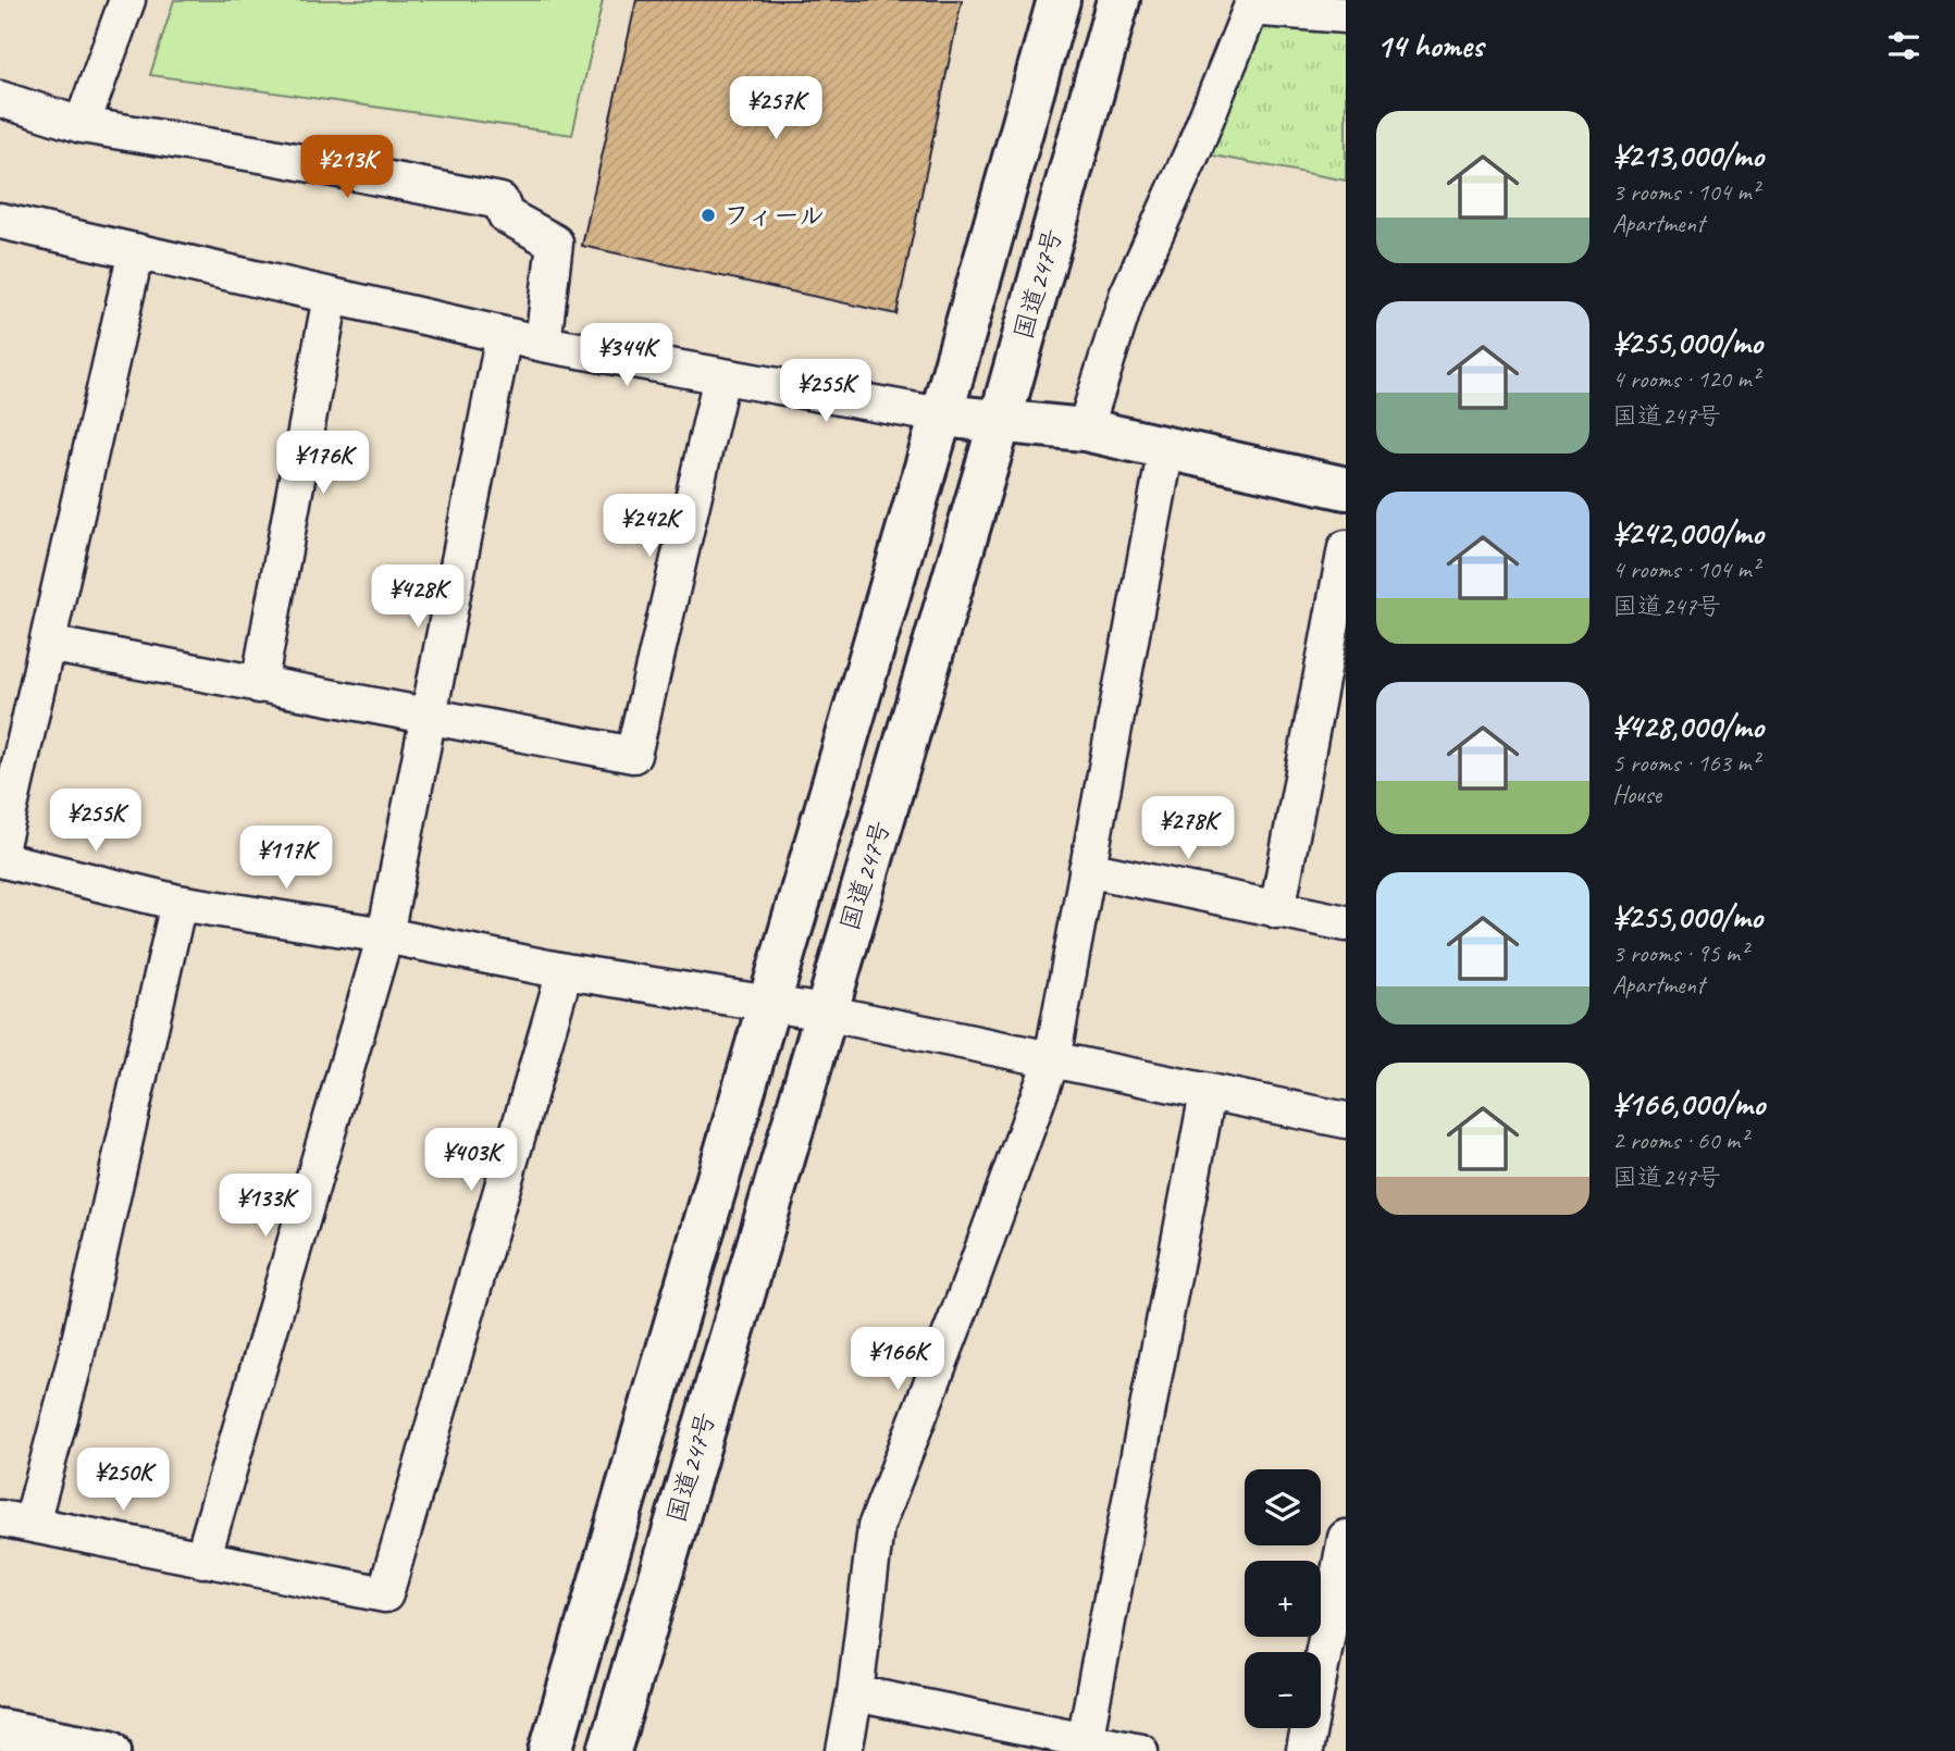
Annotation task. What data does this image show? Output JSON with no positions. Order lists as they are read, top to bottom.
{
  "streets": {
    "main road": ["国道247号"]
  },
  "places": ["フィール"],
  "page": {
    "heading": "14 homes",
    "price": [
      "¥257K",
      "¥213K",
      "¥344K",
      "¥255K",
      "¥176K",
      "¥242K",
      "¥428K",
      "¥255K",
      "¥278K",
      "¥117K",
      "¥403K",
      "¥133K",
      "¥166K",
      "¥250K"
    ],
    "list": [
      {
        "name": "¥213,000/mo",
        "note": "3 rooms · 104 m² · Apartment"
      },
      {
        "name": "¥255,000/mo",
        "note": "4 rooms · 120 m² · 国道247号"
      },
      {
        "name": "¥242,000/mo",
        "note": "4 rooms · 104 m² · 国道247号"
      },
      {
        "name": "¥428,000/mo",
        "note": "5 rooms · 163 m² · House"
      },
      {
        "name": "¥255,000/mo",
        "note": "3 rooms · 95 m² · Apartment"
      },
      {
        "name": "¥166,000/mo",
        "note": "2 rooms · 60 m² · 国道247号"
      }
    ],
    "map_buttons": ["+", "−"]
  }
}
